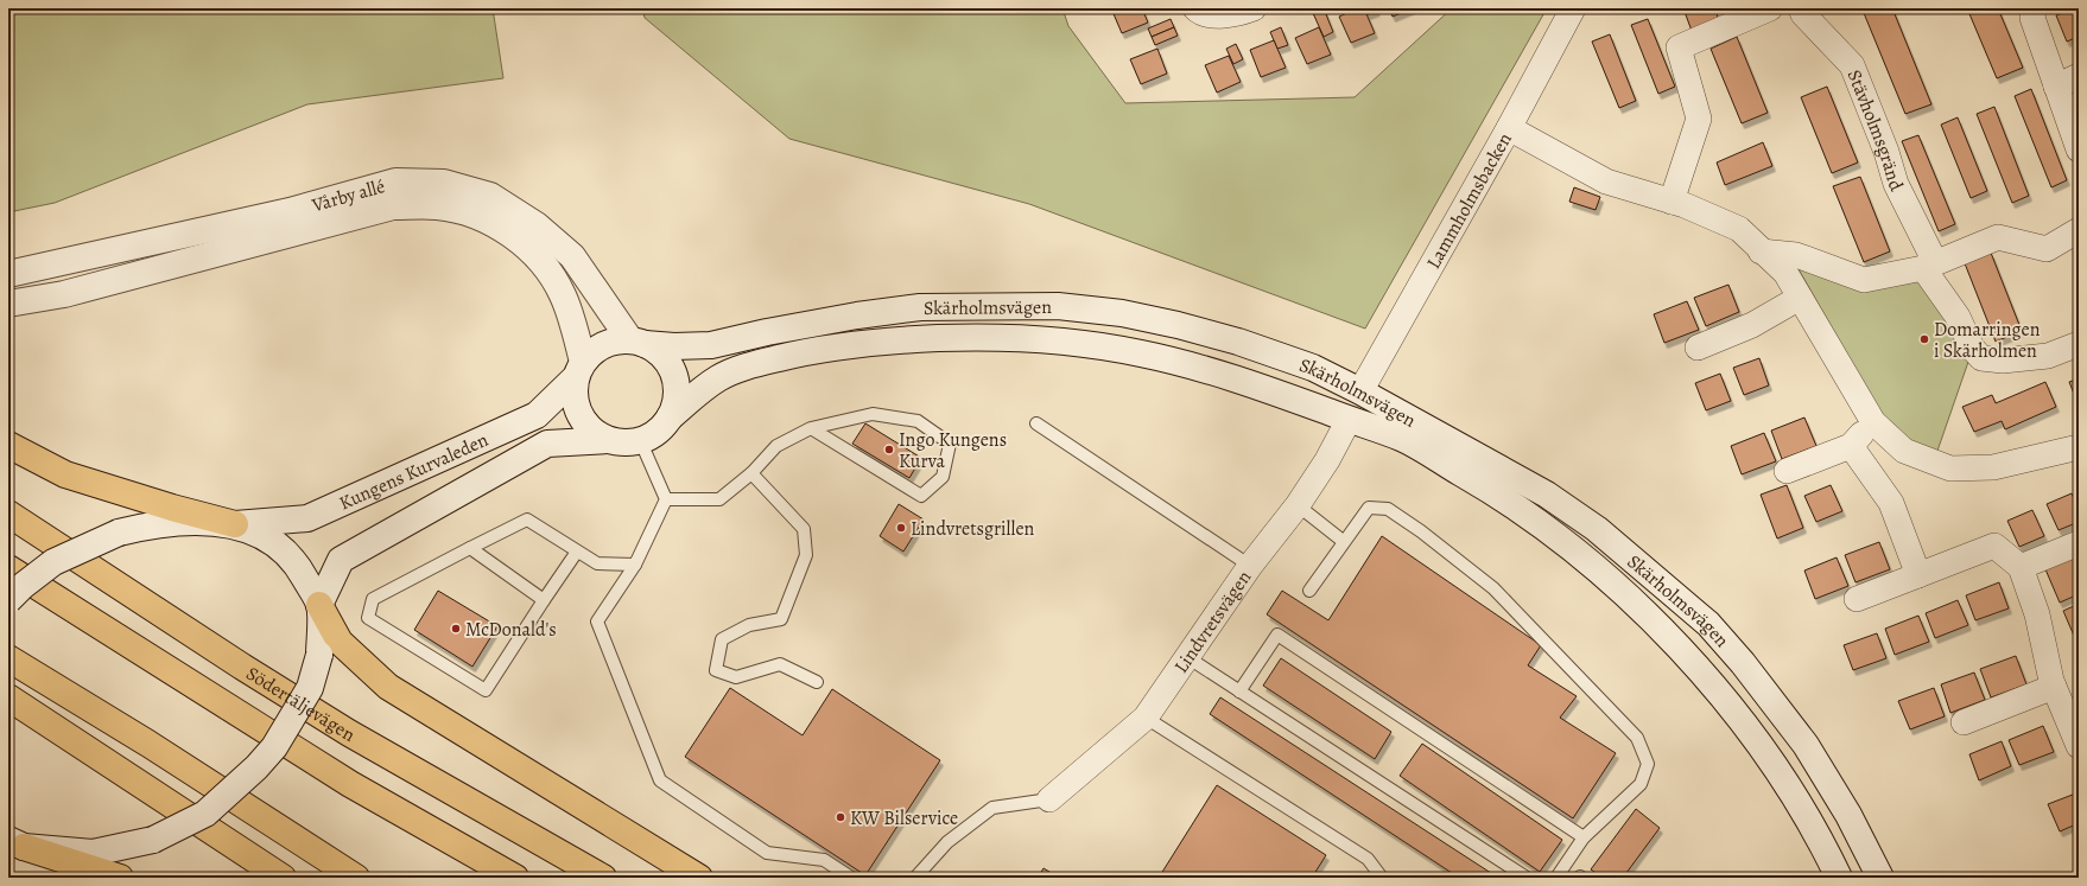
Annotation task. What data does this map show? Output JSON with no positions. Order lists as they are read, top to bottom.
{
  "streets": {
    "highway": ["Södertäljevägen"],
    "main road": ["Vårby allé", "Skärholmsvägen", "Kungens Kurvaleden"],
    "street": ["Stävholmsgränd", "Lammholmsbacken", "Lindvretsvägen"]
  },
  "crossings": [
    ["Vårby allé", "Skärholmsvägen"],
    ["Vårby allé", "Kungens Kurvaleden"],
    ["Lammholmsbacken", "Skärholmsvägen"],
    ["Skärholmsvägen", "Kungens Kurvaleden"],
    ["Skärholmsvägen", "Lindvretsvägen"]
  ],
  "places": [
    "Domarringen i Skärholmen",
    "Ingo Kungens Kurva",
    "Lindvretsgrillen",
    "McDonald's",
    "KW Bilservice"
  ]
}
